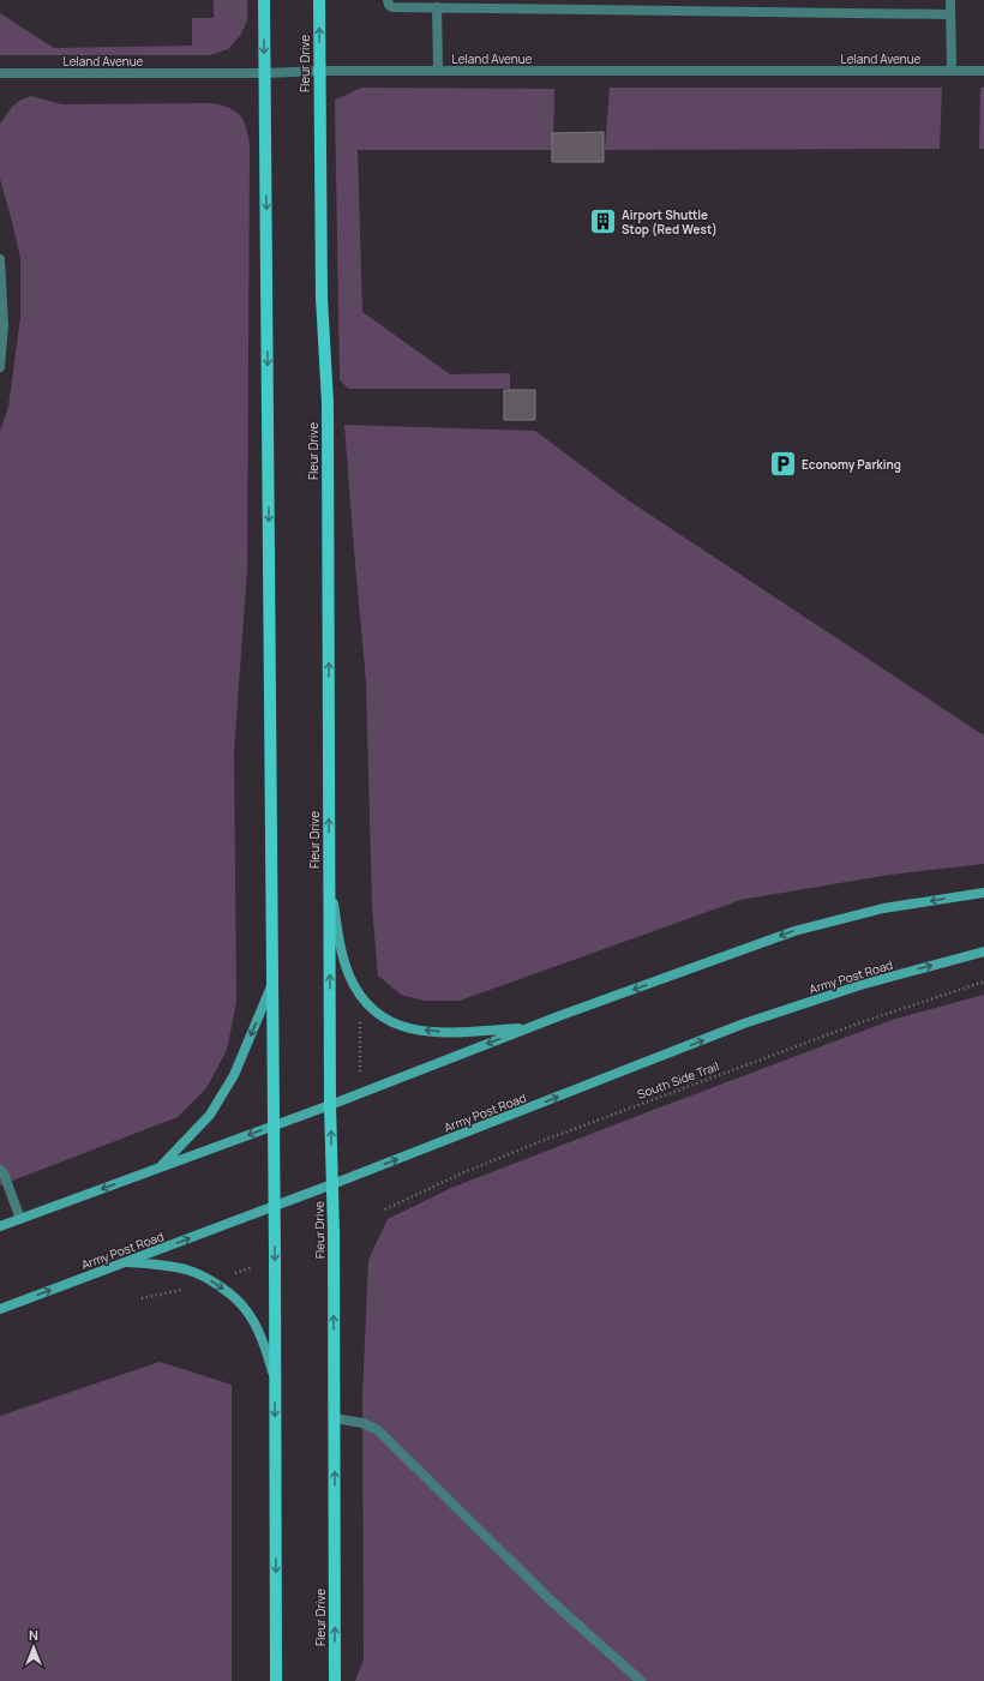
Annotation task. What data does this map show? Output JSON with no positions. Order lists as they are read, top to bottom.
{
  "streets": {
    "main road": ["Fleur Drive", "Army Post Road"],
    "street": ["Leland Avenue"],
    "path": ["South Side Trail"]
  },
  "crossings": [
    ["Leland Avenue", "Fleur Drive"],
    ["Fleur Drive", "Army Post Road"]
  ],
  "places": {
    "building": ["Airport Shuttle Stop (Red West)"],
    "parking": ["Economy Parking"]
  },
  "north": "top"
}
